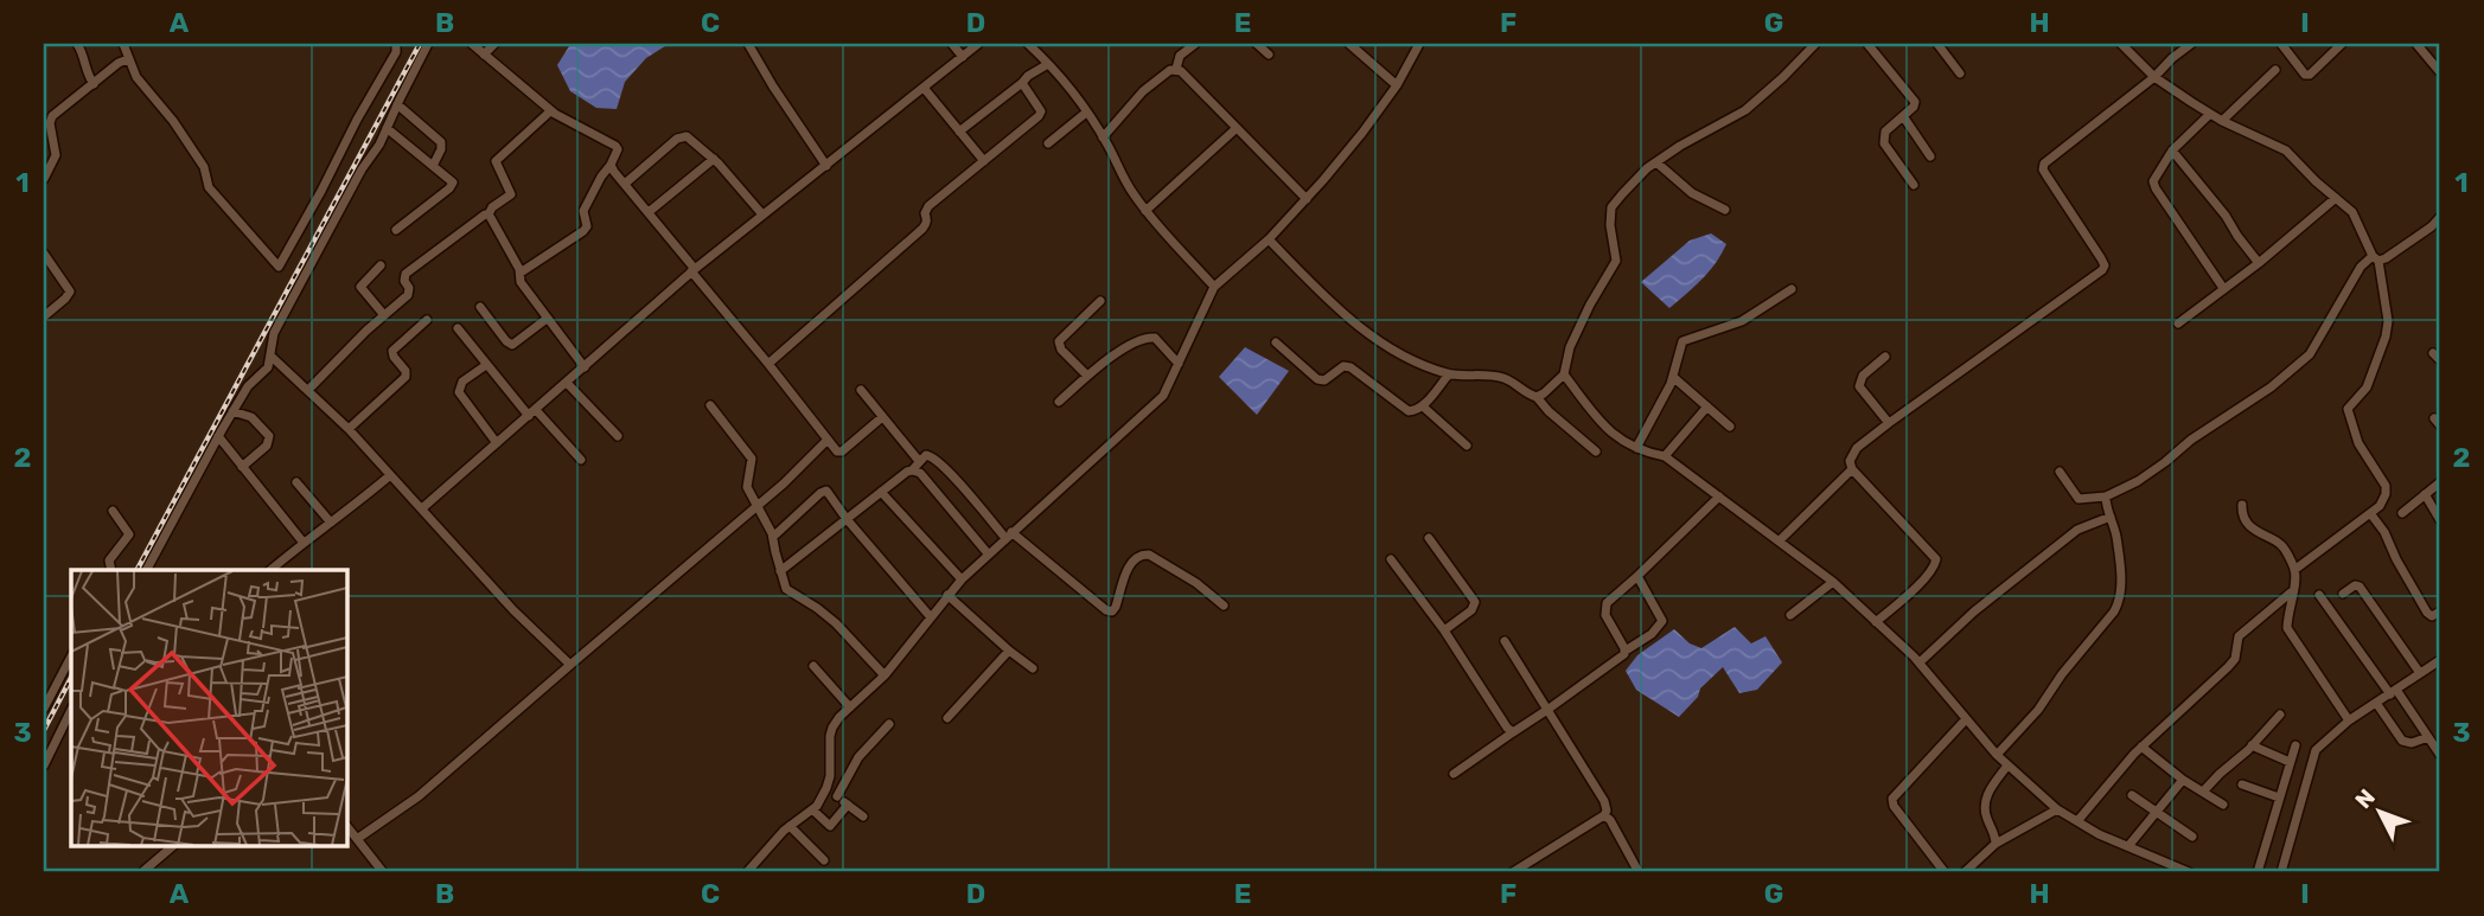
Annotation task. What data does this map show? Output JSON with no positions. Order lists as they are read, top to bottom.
{
  "north": "top left",
  "grid": {
    "columns": [
      "A",
      "B",
      "C",
      "D",
      "E",
      "F",
      "G",
      "H",
      "I"
    ],
    "rows": ["1", "2", "3"]
  }
}
